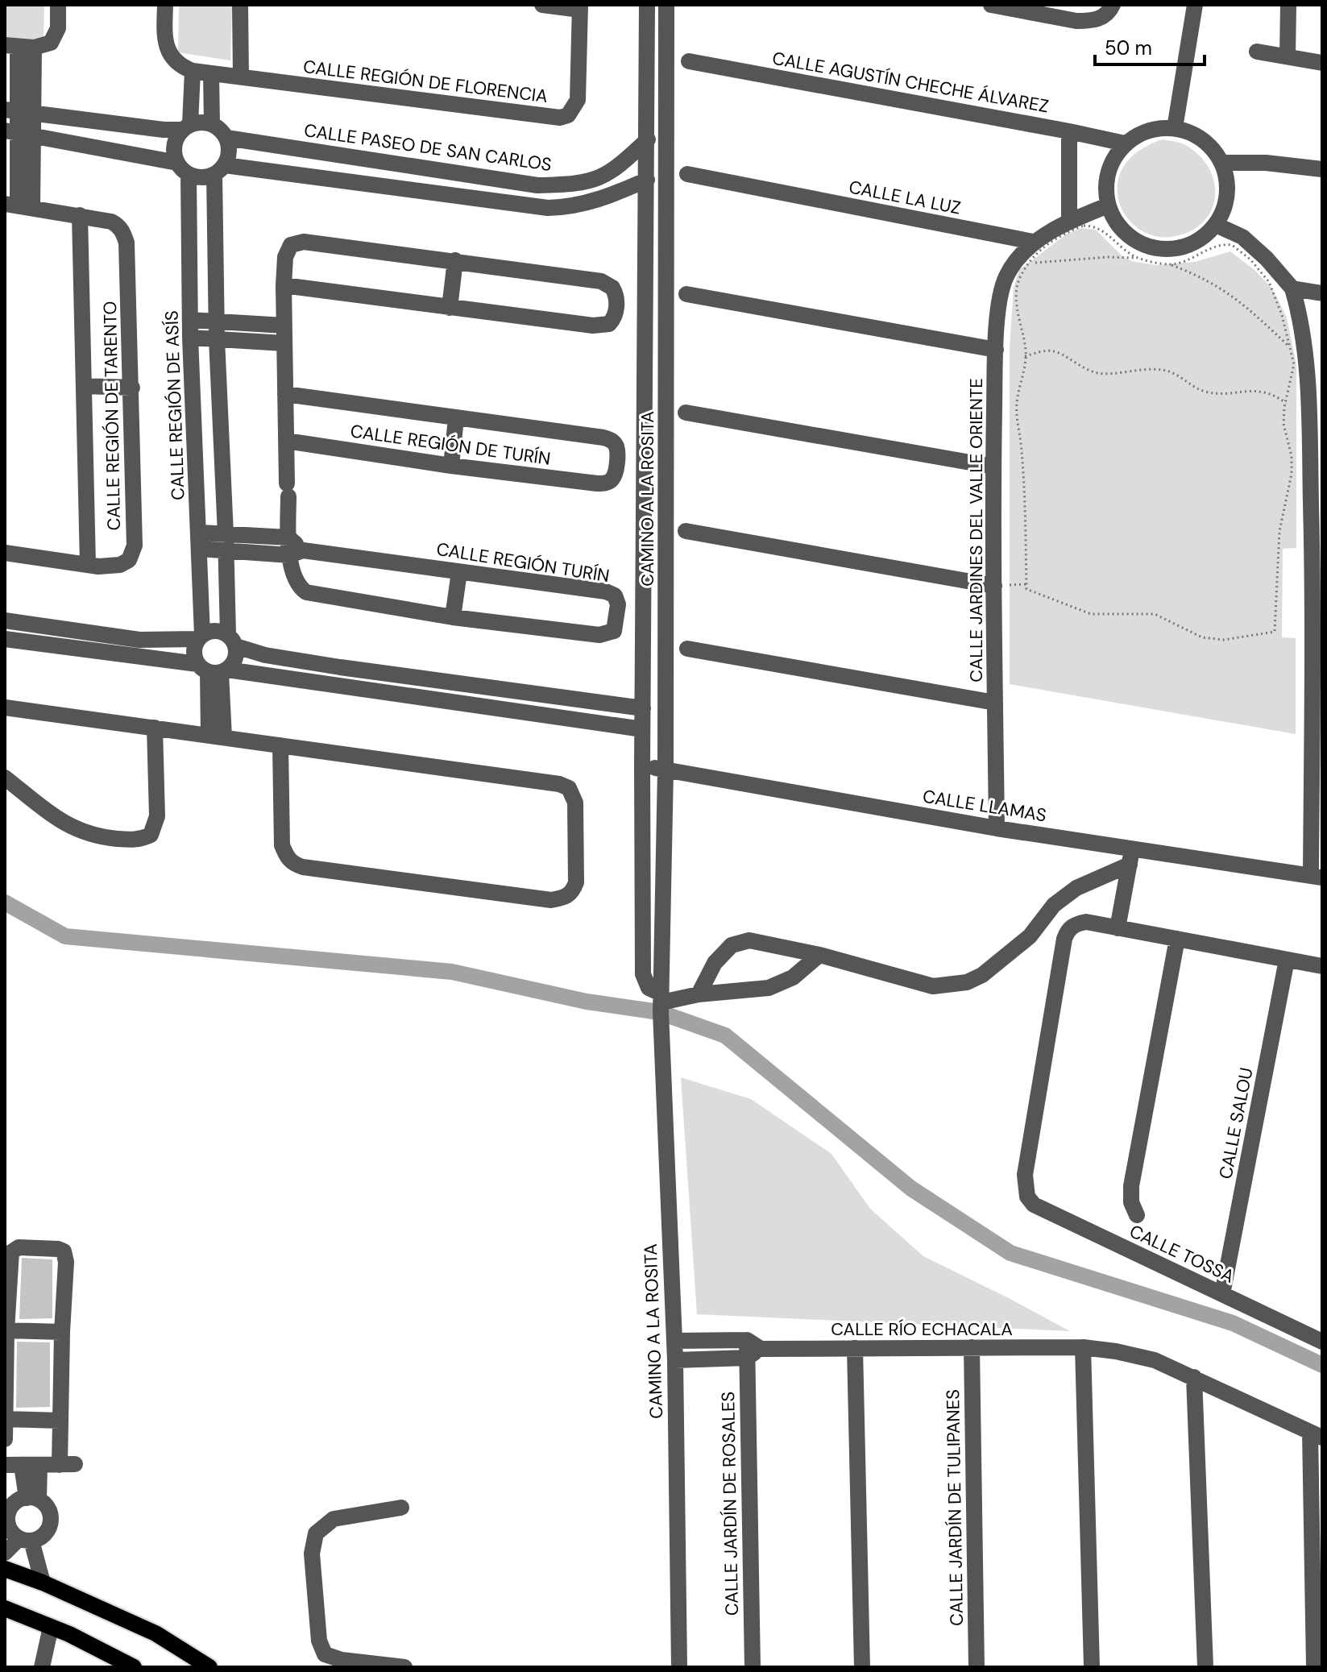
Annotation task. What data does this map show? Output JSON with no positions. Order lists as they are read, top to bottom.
{
  "streets": {
    "street": [
      "CALLE REGIÓN DE FLORENCIA",
      "CALLE AGUSTÍN CHECHE ÁLVAREZ",
      "CALLE PASEO DE SAN CARLOS",
      "CALLE LA LUZ",
      "CALLE REGIÓN DE ASÍS",
      "CALLE REGIÓN DE TARENTO",
      "CALLE REGIÓN DE TURÍN",
      "CAMINO A LA ROSITA",
      "CALLE JARDINES DEL VALLE ORIENTE",
      "CALLE REGIÓN TURÍN",
      "CALLE LLAMAS",
      "CALLE SALOU",
      "CALLE TOSSA",
      "CALLE RÍO ECHACALA",
      "CALLE JARDÍN DE ROSALES",
      "CALLE JARDÍN DE TULIPANES"
    ]
  },
  "crossings": [
    ["CALLE PASEO DE SAN CARLOS", "CALLE REGIÓN DE ASÍS"],
    ["CALLE PASEO DE SAN CARLOS", "CAMINO A LA ROSITA"],
    ["CALLE LA LUZ", "CALLE JARDINES DEL VALLE ORIENTE"],
    ["CAMINO A LA ROSITA", "CALLE LLAMAS"],
    ["CAMINO A LA ROSITA", "CALLE RÍO ECHACALA"],
    ["CALLE JARDINES DEL VALLE ORIENTE", "CALLE LLAMAS"],
    ["CALLE SALOU", "CALLE TOSSA"],
    ["CALLE RÍO ECHACALA", "CALLE JARDÍN DE ROSALES"],
    ["CALLE RÍO ECHACALA", "CALLE JARDÍN DE TULIPANES"]
  ],
  "scale_bar": "50 m"
}
